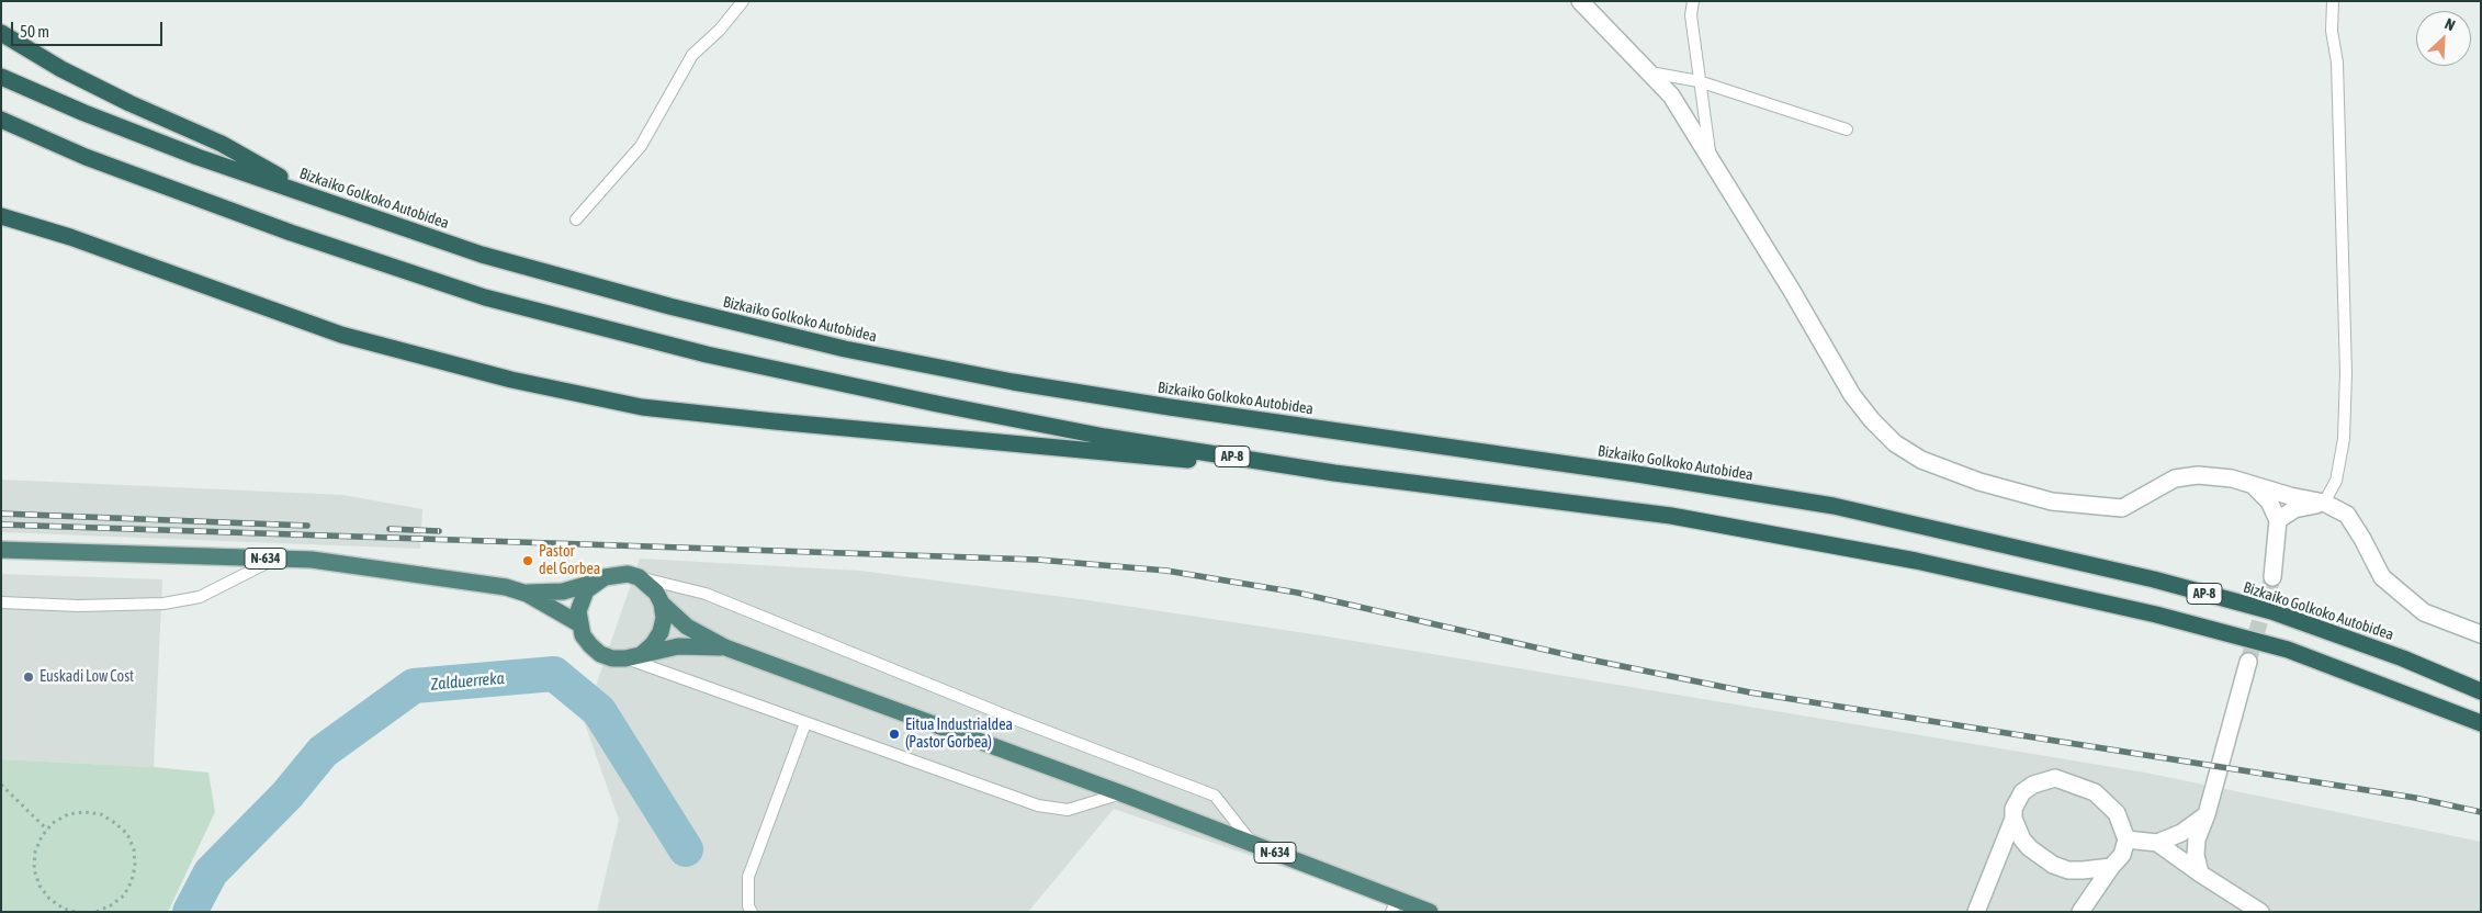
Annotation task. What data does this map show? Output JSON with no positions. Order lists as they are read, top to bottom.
{
  "streets": {
    "highway": ["Bizkaiko Golkoko Autobidea", "AP-8", "N-634"]
  },
  "water": ["Zalduerreka"],
  "places": ["Pastor del Gorbea", "Euskadi Low Cost", "Eitua Industrialdea (Pastor Gorbea)"],
  "scale_bar": "50 m",
  "north": "top right"
}
